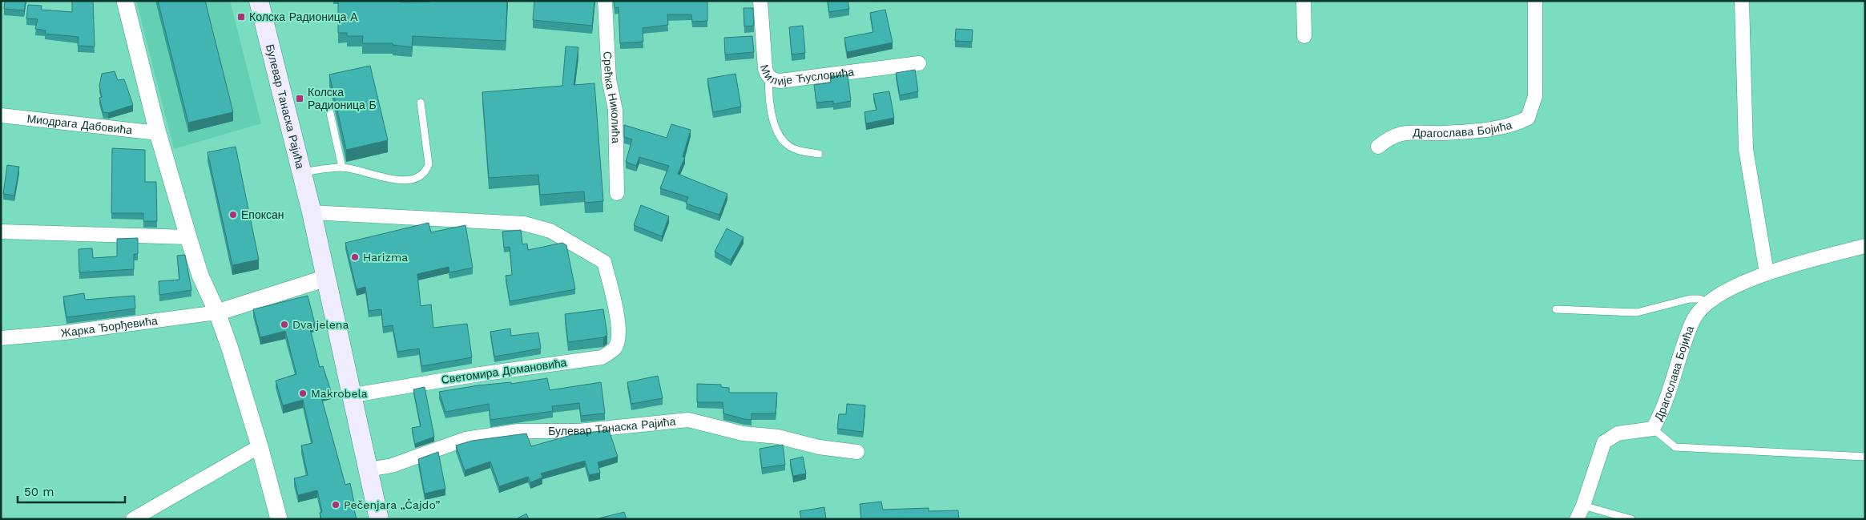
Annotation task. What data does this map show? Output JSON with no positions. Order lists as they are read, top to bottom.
{
  "streets": {
    "main road": ["Булевар Танаска Рајића"],
    "street": [
      "Милије Ћусловића",
      "Срећка Николића",
      "Миодрага Дабовића",
      "Драгослава Бојића",
      "Жарка Ђорђевића",
      "Светомира Домановића"
    ]
  },
  "crossings": [
    ["Булевар Танаска Рајића", "Светомира Домановића"]
  ],
  "places": {
    "transit": ["Колска Радионица А", "Колска Радионица Б"],
    "other": [
      "Епоксан",
      "Harizma",
      "Dva jelena",
      "Makrobela",
      "Pečenjara „Čajdo”"
    ]
  },
  "scale_bar": "50 m"
}
